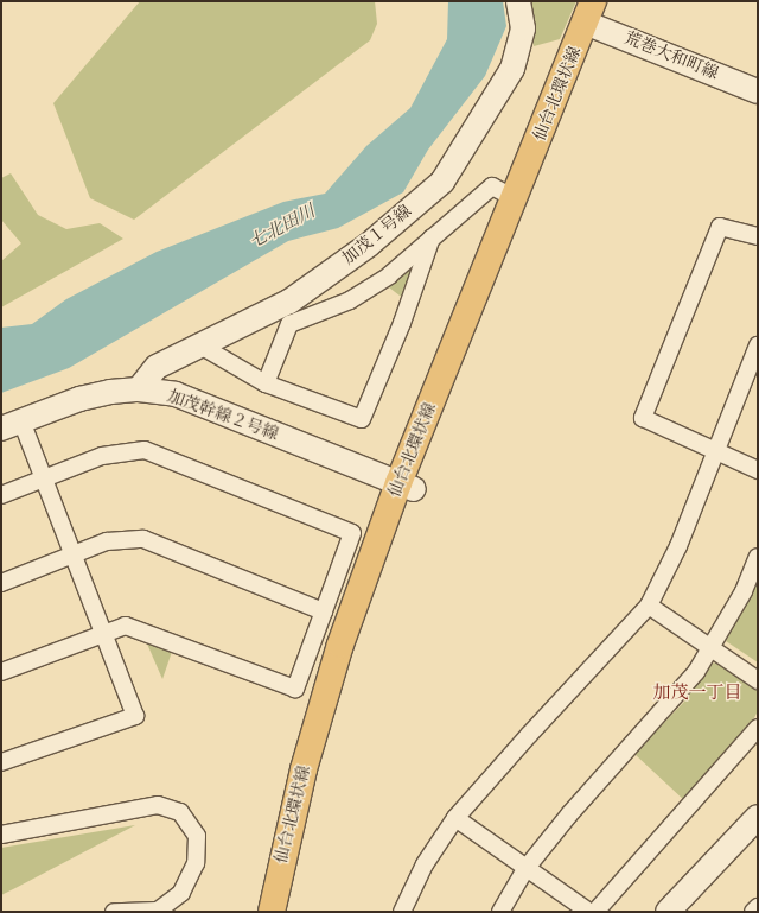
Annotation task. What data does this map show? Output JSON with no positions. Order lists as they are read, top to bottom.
{
  "streets": {
    "main road": ["仙台北環状線"],
    "street": ["荒巻大和町線", "加茂１号線", "加茂幹線２号線"]
  },
  "crossings": [
    ["荒巻大和町線", "仙台北環状線"],
    ["仙台北環状線", "加茂幹線２号線"],
    ["加茂１号線", "加茂幹線２号線"]
  ],
  "districts": ["加茂一丁目"],
  "water": ["七北田川"]
}
